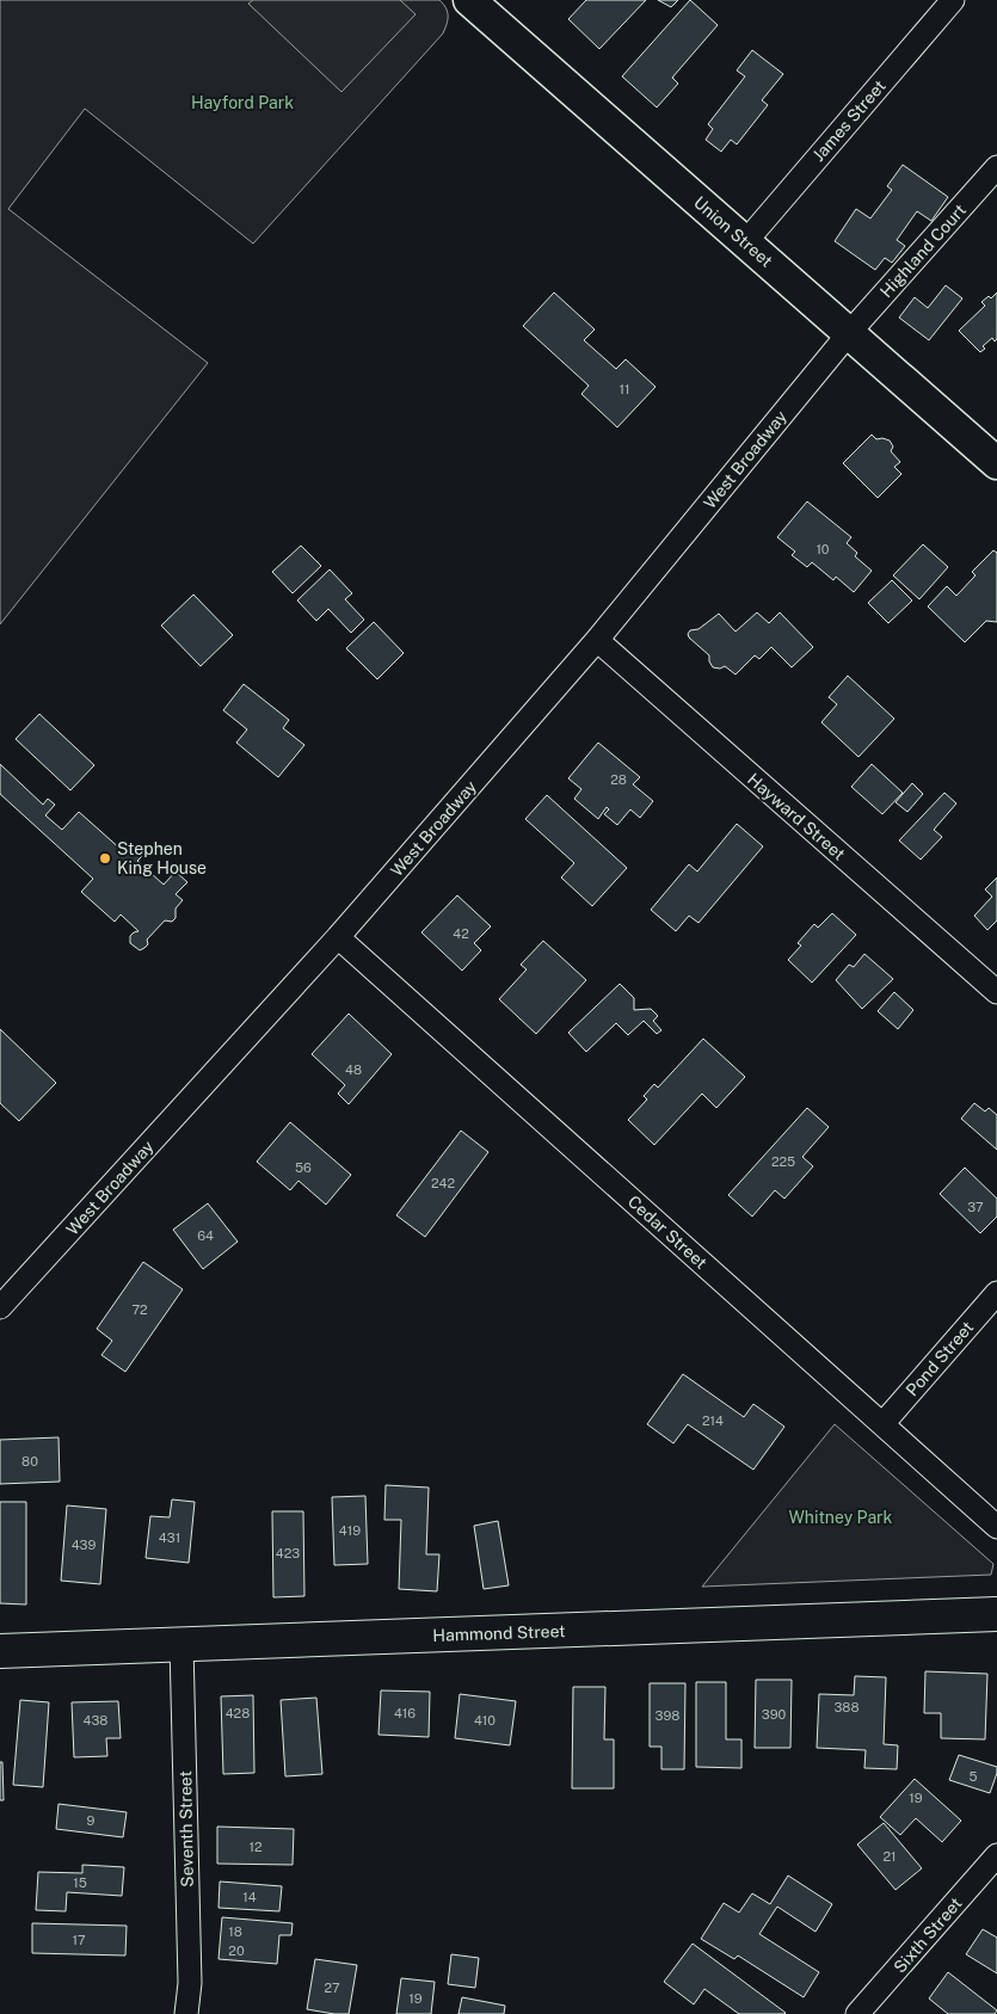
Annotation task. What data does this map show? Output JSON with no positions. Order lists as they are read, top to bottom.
{
  "streets": {
    "main road": ["Union Street", "Hammond Street"],
    "street": [
      "James Street",
      "Highland Court",
      "West Broadway",
      "Hayward Street",
      "Cedar Street",
      "Pond Street",
      "Seventh Street",
      "Sixth Street"
    ]
  },
  "crossings": [
    ["James Street", "Union Street"],
    ["Union Street", "Highland Court"],
    ["Union Street", "West Broadway"],
    ["Highland Court", "West Broadway"],
    ["West Broadway", "Hayward Street"],
    ["West Broadway", "Cedar Street"],
    ["Cedar Street", "Pond Street"],
    ["Hammond Street", "Seventh Street"]
  ],
  "parks": ["Hayford Park", "Whitney Park"],
  "places": ["Stephen King House"],
  "house_numbers": [
    "11",
    "10",
    "28",
    "42",
    "48",
    "225",
    "56",
    "242",
    "37",
    "64",
    "72",
    "214",
    "80",
    "419",
    "431",
    "439",
    "423",
    "388",
    "428",
    "416",
    "390",
    "398",
    "438",
    "410",
    "5",
    "19",
    "9",
    "12",
    "21",
    "15",
    "14",
    "18",
    "17",
    "20",
    "27",
    "19"
  ]
}
